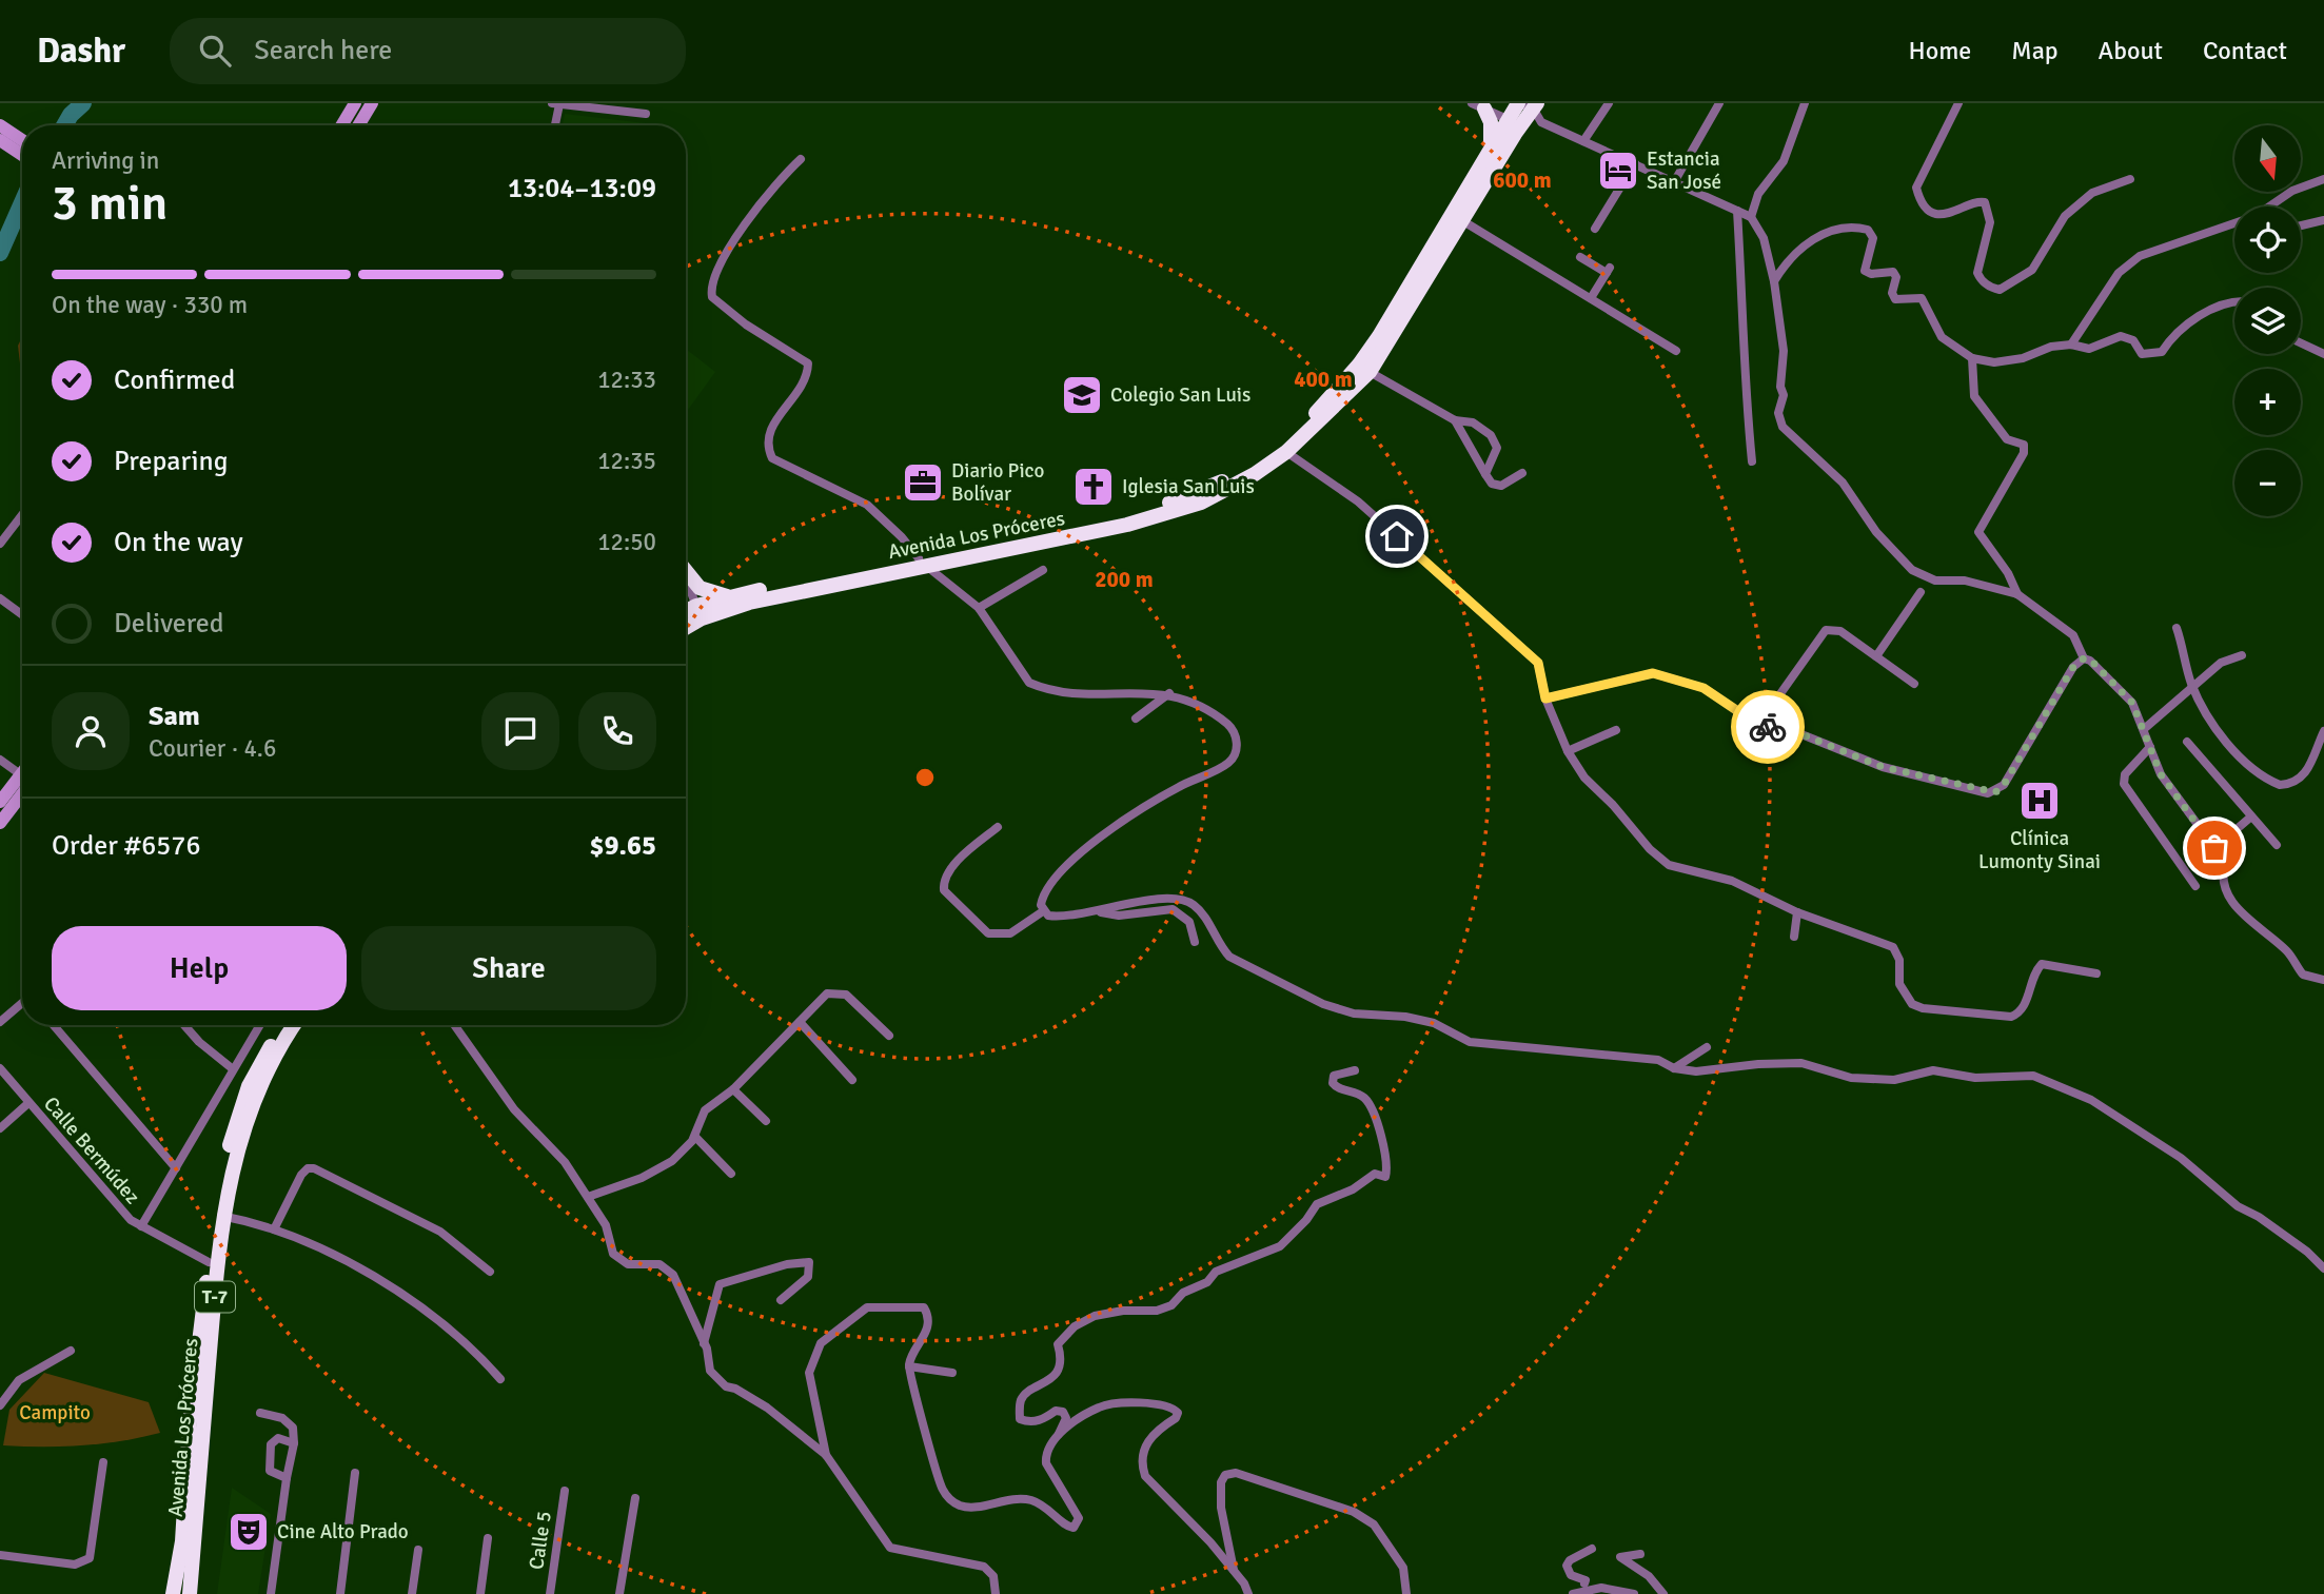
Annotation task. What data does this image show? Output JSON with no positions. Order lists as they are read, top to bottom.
{
  "streets": {
    "highway": ["Avenida Los Próceres", "T-7"],
    "street": ["Calle Bermúdez", "Calle 5"]
  },
  "crossings": [
    ["Avenida Los Próceres", "Calle Bermúdez"]
  ],
  "parks": ["Campito"],
  "places": {
    "hotel": ["Estancia San José"],
    "school or university": ["Colegio San Luis"],
    "office": ["Diario Pico Bolívar"],
    "church": ["Iglesia San Luis"],
    "hospital": ["Clínica Lumonty Sinai"],
    "theatre": ["Cine Alto Prado"]
  },
  "north": "bottom",
  "page": {
    "header": "Dashr",
    "search": "Search here",
    "nav": [
      "Home",
      "Map",
      "About",
      "Contact"
    ],
    "map_buttons": ["+", "−"],
    "heading": ["3 min", "Arriving in", "13:04–13:09"],
    "panel": [
      "Sam",
      "Courier · 4.6",
      "Order #6576",
      "$9.65"
    ],
    "bar": "On the way · 330 m",
    "list": [
      ["Confirmed", "12:33"],
      ["Preparing", "12:35"],
      ["On the way", "12:50"],
      "Delivered"
    ],
    "buttons": ["Help", "Share"]
  },
  "rings": ["600 m", "400 m", "200 m"]
}
